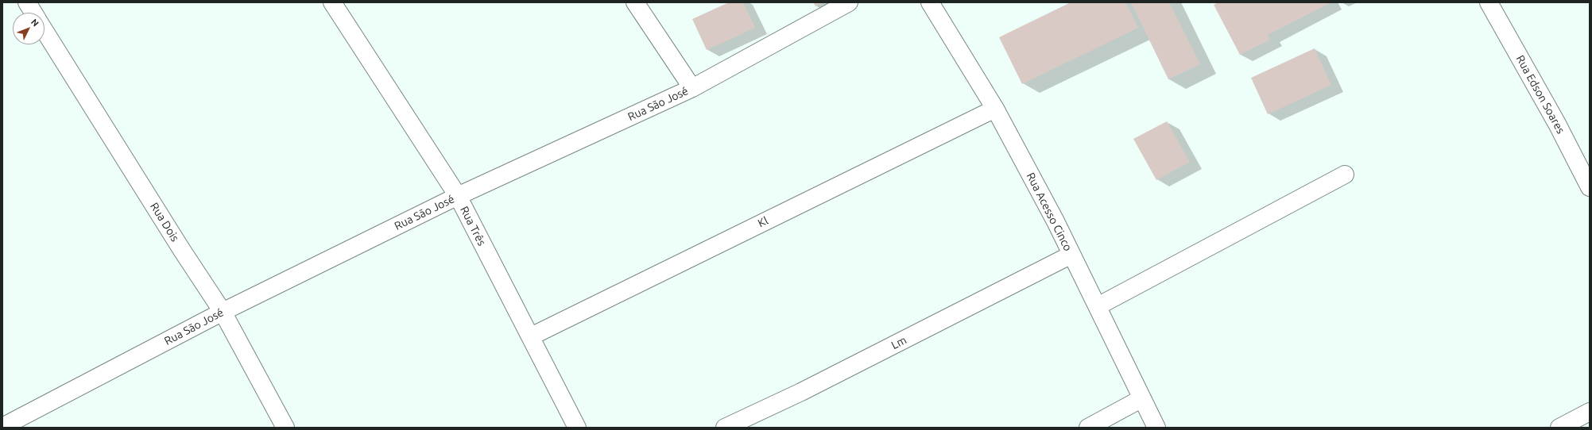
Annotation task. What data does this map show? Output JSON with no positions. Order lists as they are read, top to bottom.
{
  "streets": {
    "street": [
      "Rua Edson Soares",
      "Rua São José",
      "Rua Acesso Cinco",
      "Rua Dois",
      "Kl",
      "Rua Três",
      "Lm"
    ]
  },
  "crossings": [
    ["Rua São José", "Rua Dois"],
    ["Rua São José", "Rua Três"],
    ["Rua Acesso Cinco", "Kl"],
    ["Rua Acesso Cinco", "Lm"],
    ["Kl", "Rua Três"]
  ],
  "north": "top right"
}
